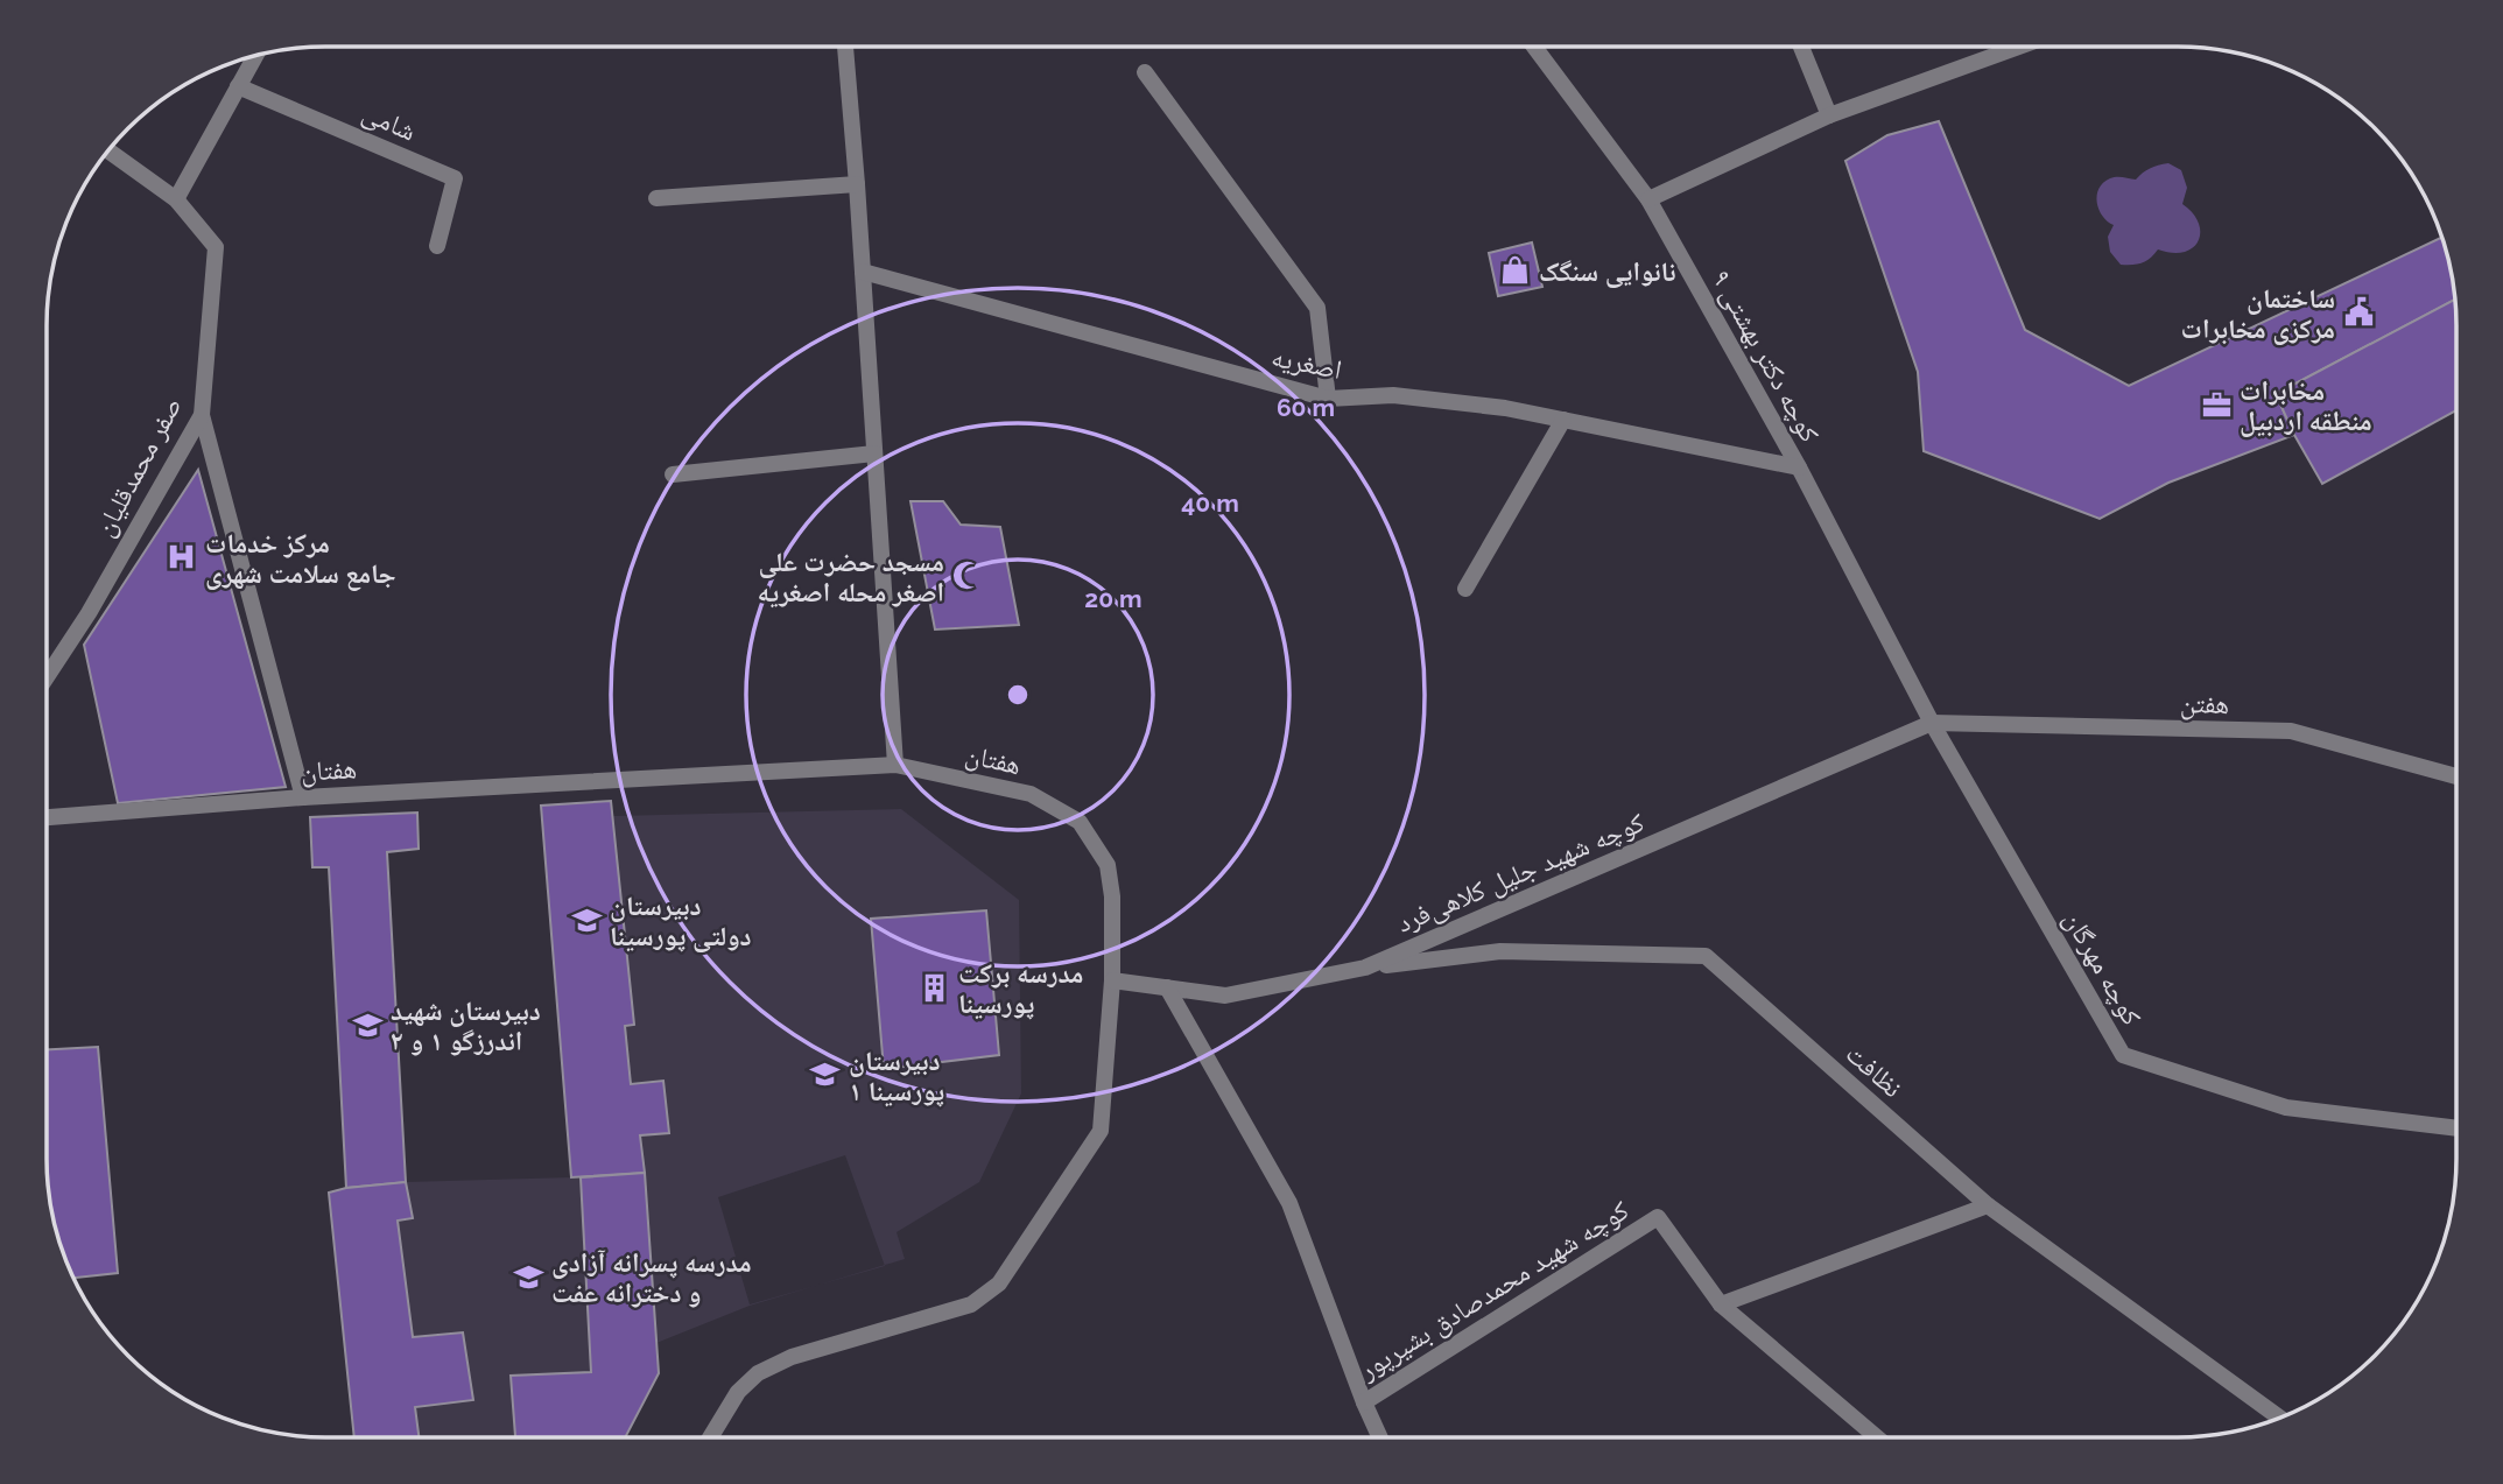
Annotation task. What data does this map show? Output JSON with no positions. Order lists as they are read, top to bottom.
{
  "streets": {
    "street": [
      "شامی",
      "کوچه دکتر بهشتی ۹",
      "اصغریه",
      "صفر محمدقلیان",
      "هفتن",
      "هفتان",
      "کوچه شهید جلیل کلاهی‌فرد",
      "کوچه مهرگان",
      "نظافت",
      "کوچه شهید محمدصادق بشیرپور"
    ]
  },
  "crossings": [
    ["کوچه دکتر بهشتی ۹", "اصغریه"],
    ["کوچه دکتر بهشتی ۹", "هفتن"],
    ["کوچه دکتر بهشتی ۹", "کوچه شهید جلیل کلاهی‌فرد"],
    ["کوچه دکتر بهشتی ۹", "کوچه مهرگان"],
    ["هفتن", "کوچه شهید جلیل کلاهی‌فرد"],
    ["هفتن", "کوچه مهرگان"],
    ["هفتان", "کوچه شهید جلیل کلاهی‌فرد"],
    ["کوچه شهید جلیل کلاهی‌فرد", "کوچه مهرگان"],
    ["کوچه شهید جلیل کلاهی‌فرد", "نظافت"]
  ],
  "places": {
    "shop": ["نانوایی سنگک"],
    "public building": ["ساختمان مرکزی مخابرات"],
    "office": ["مخابرات منطقه اردبیل"],
    "hospital": ["مرکز خدمات جامع سلامت شهری"],
    "mosque": ["مسجد حضرت علی اصغر محله اصغریه"],
    "school or university": [
      "دبیرستان دولتی پورسینا",
      "دبیرستان شهید اندرزگو ۱ و ۲",
      "دبیرستان پورسینا ۱",
      "مدرسه پسرانه آزادی و دخترانه عفت"
    ],
    "building": ["مدرسه برکت پورسینا"]
  },
  "rings": ["60 m", "40 m", "20 m"]
}
